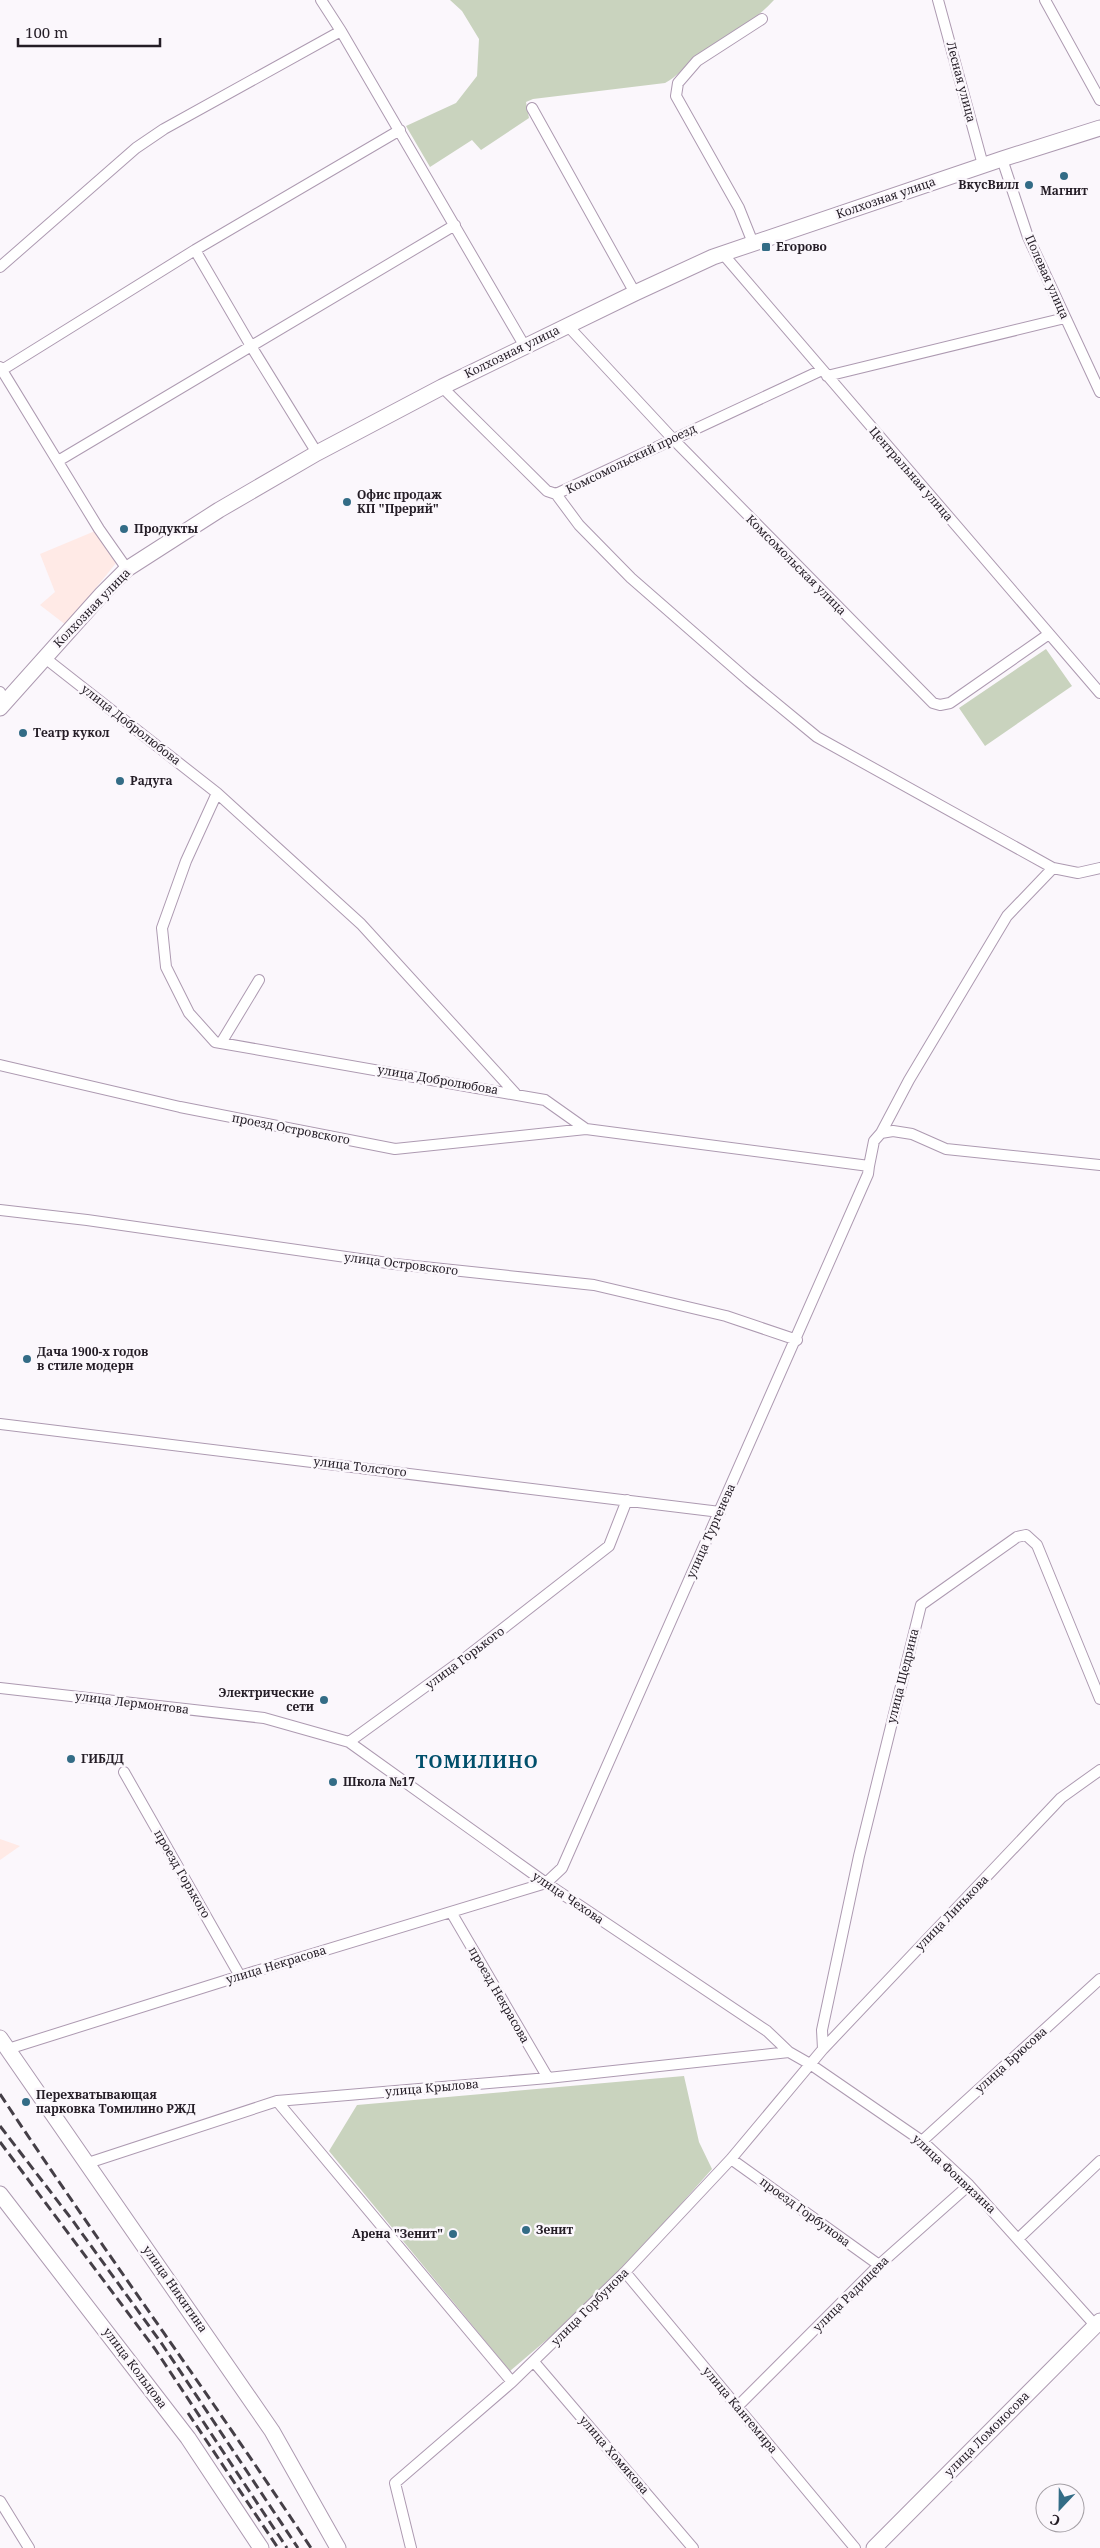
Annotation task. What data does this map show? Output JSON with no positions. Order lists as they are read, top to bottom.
{
  "streets": {
    "main road": [
      "Колхозная улица",
      "улица Никитина",
      "улица Кольцова",
      "улица Ломоносова"
    ],
    "street": [
      "Лесная улица",
      "Полевая улица",
      "Комсомольский проезд",
      "Центральная улица",
      "Комсомольская улица",
      "улица Добролюбова",
      "проезд Островского",
      "улица Островского",
      "улица Толстого",
      "улица Тургенева",
      "улица Горького",
      "улица Щедрина",
      "улица Лермонтова",
      "проезд Горького",
      "улица Чехова",
      "улица Линькова",
      "улица Некрасова",
      "проезд Некрасова",
      "улица Брюсова",
      "улица Крылова",
      "улица Фонвизина",
      "проезд Горбунова",
      "улица Радищева",
      "улица Горбунова",
      "улица Кантемира",
      "улица Хомякова"
    ]
  },
  "crossings": [
    ["Лесная улица", "Колхозная улица"],
    ["Колхозная улица", "Полевая улица"],
    ["Колхозная улица", "Комсомольский проезд"],
    ["Колхозная улица", "Центральная улица"],
    ["Колхозная улица", "Комсомольская улица"],
    ["Колхозная улица", "улица Добролюбова"],
    ["Полевая улица", "Комсомольский проезд"],
    ["Комсомольский проезд", "Центральная улица"],
    ["Комсомольский проезд", "Комсомольская улица"],
    ["Центральная улица", "Комсомольская улица"],
    ["проезд Островского", "улица Тургенева"],
    ["улица Островского", "улица Тургенева"],
    ["улица Толстого", "улица Тургенева"],
    ["улица Толстого", "улица Горького"],
    ["улица Тургенева", "улица Чехова"],
    ["улица Тургенева", "улица Некрасова"],
    ["улица Горького", "улица Лермонтова"],
    ["улица Горького", "улица Чехова"],
    ["улица Щедрина", "улица Линькова"],
    ["улица Лермонтова", "улица Чехова"],
    ["проезд Горького", "улица Некрасова"],
    ["улица Чехова", "улица Некрасова"],
    ["улица Чехова", "улица Крылова"],
    ["улица Чехова", "улица Фонвизина"],
    ["улица Линькова", "улица Фонвизина"],
    ["улица Линькова", "улица Горбунова"],
    ["улица Некрасова", "проезд Некрасова"],
    ["улица Некрасова", "улица Никитина"],
    ["проезд Некрасова", "улица Крылова"],
    ["улица Брюсова", "улица Фонвизина"],
    ["улица Крылова", "улица Фонвизина"],
    ["улица Крылова", "улица Никитина"],
    ["улица Фонвизина", "улица Радищева"],
    ["улица Фонвизина", "улица Горбунова"],
    ["улица Фонвизина", "улица Ломоносова"],
    ["проезд Горбунова", "улица Радищева"],
    ["проезд Горбунова", "улица Горбунова"],
    ["улица Радищева", "улица Кантемира"],
    ["улица Горбунова", "улица Кантемира"],
    ["улица Горбунова", "улица Хомякова"]
  ],
  "districts": ["ТОМИЛИНО"],
  "places": {
    "other": [
      "Магнит",
      "ВкусВилл",
      "Офис продаж КП \"Прерий\"",
      "Продукты",
      "Театр кукол",
      "Радуга",
      "Дача 1900-х годов в стиле модерн",
      "Электрические сети",
      "ГИБДД",
      "Школа №17",
      "Перехватывающая парковка Томилино РЖД",
      "Зенит",
      "Арена \"Зенит\""
    ],
    "transit": ["Егорово"]
  },
  "scale_bar": "100 m",
  "north": "bottom"
}
